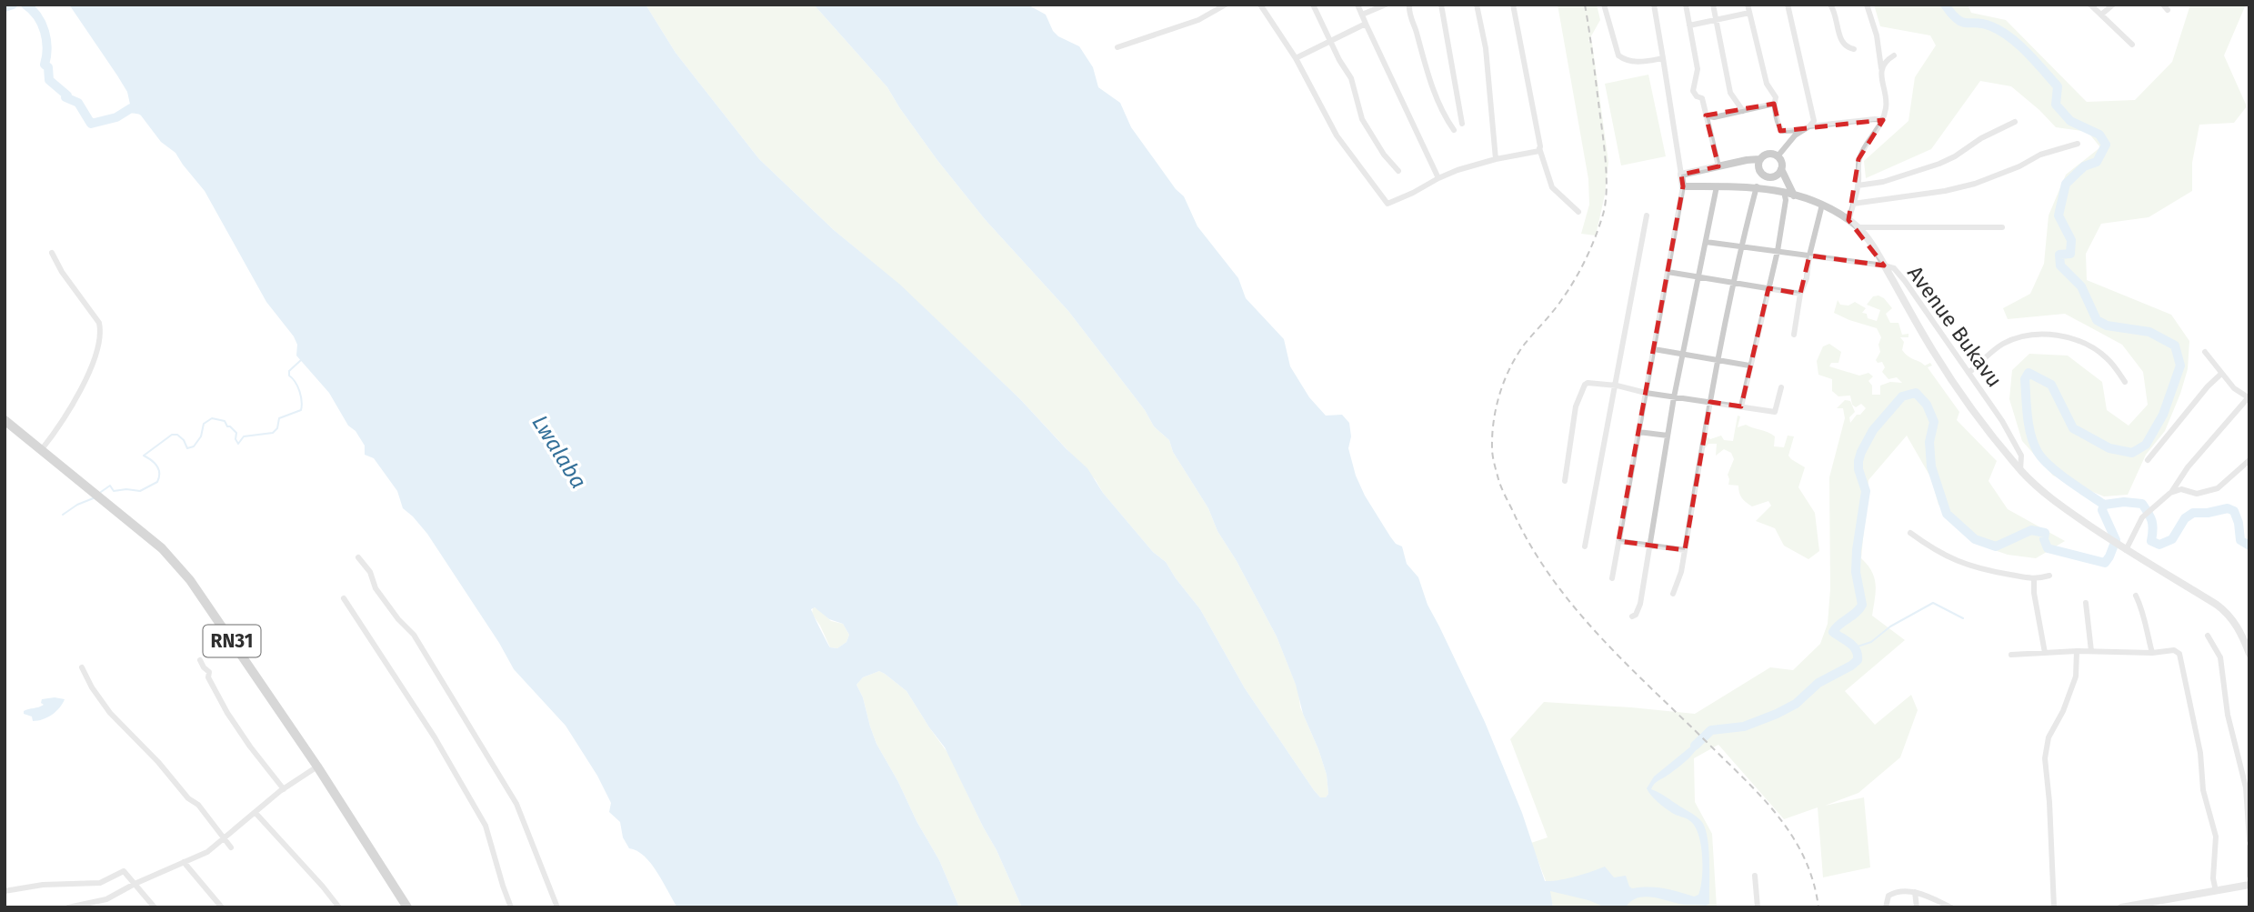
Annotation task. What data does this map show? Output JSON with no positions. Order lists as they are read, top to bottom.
{
  "streets": {
    "main road": ["RN31"],
    "street": ["Avenue Bukavu"]
  },
  "water": ["Lwalaba"]
}
